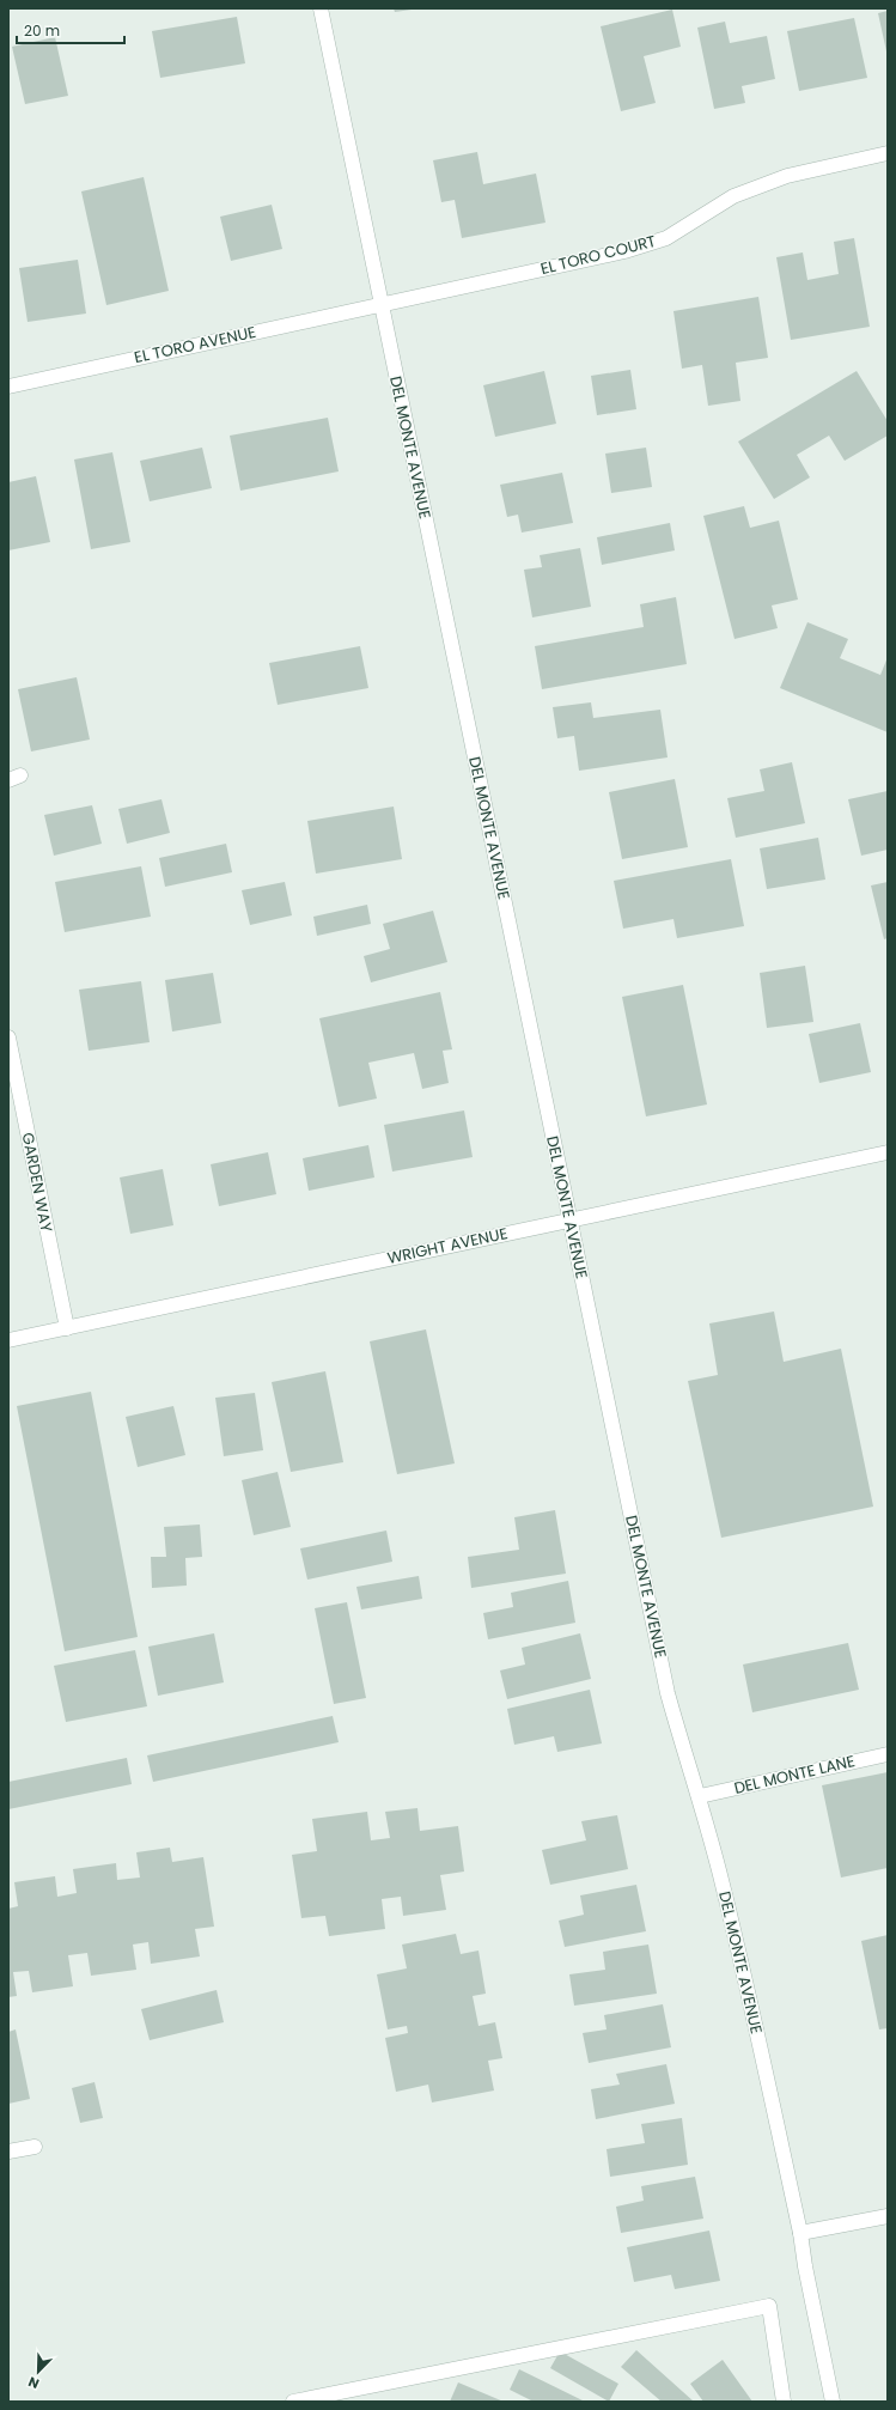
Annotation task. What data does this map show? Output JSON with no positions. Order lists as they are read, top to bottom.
{
  "streets": {
    "street": [
      "EL TORO COURT",
      "EL TORO AVENUE",
      "DEL MONTE AVENUE",
      "GARDEN WAY",
      "WRIGHT AVENUE",
      "DEL MONTE LANE"
    ]
  },
  "crossings": [
    ["EL TORO COURT", "EL TORO AVENUE"],
    ["EL TORO COURT", "DEL MONTE AVENUE"],
    ["EL TORO AVENUE", "DEL MONTE AVENUE"],
    ["DEL MONTE AVENUE", "WRIGHT AVENUE"],
    ["DEL MONTE AVENUE", "DEL MONTE LANE"],
    ["GARDEN WAY", "WRIGHT AVENUE"]
  ],
  "scale_bar": "20 m",
  "north": "bottom left"
}
